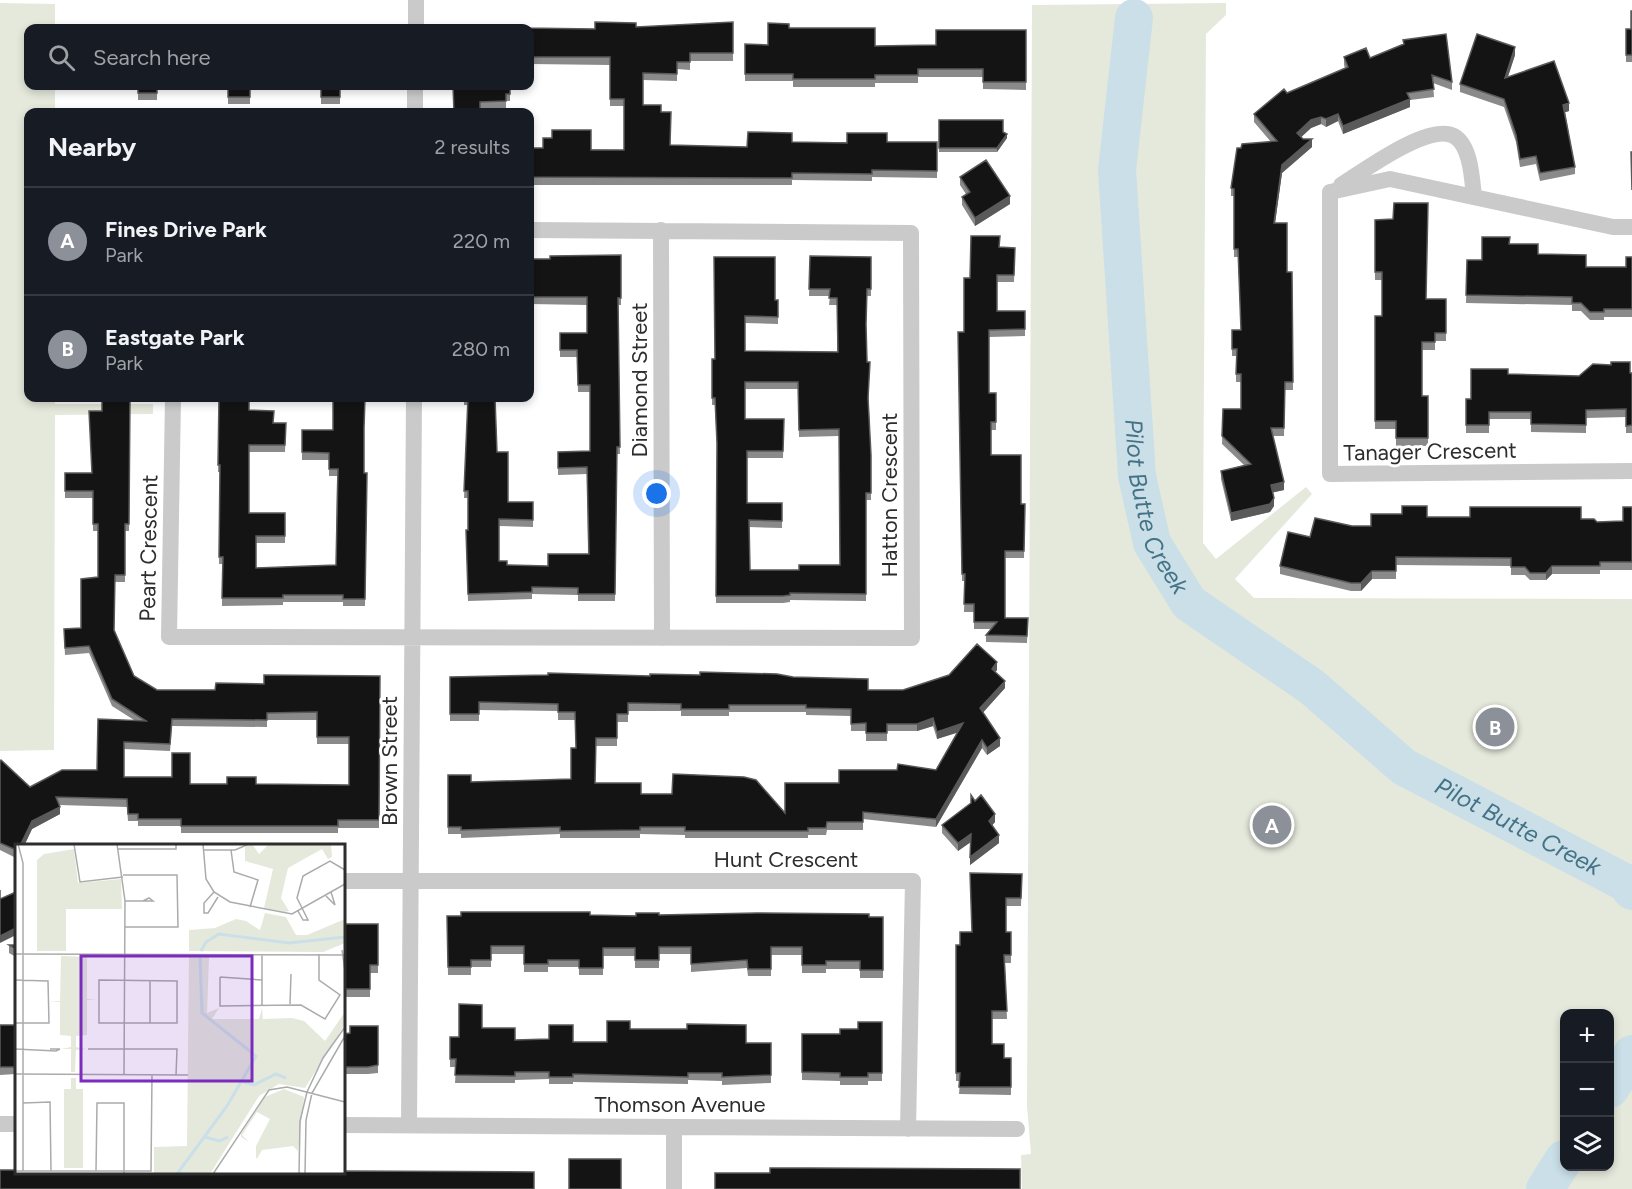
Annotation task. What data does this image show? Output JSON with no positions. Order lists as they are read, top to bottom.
{
  "streets": {
    "street": [
      "Diamond Street",
      "Tanager Crescent",
      "Hatton Crescent",
      "Peart Crescent",
      "Brown Street",
      "Hunt Crescent",
      "Thomson Avenue"
    ]
  },
  "crossings": [
    ["Diamond Street", "Hatton Crescent"],
    ["Hatton Crescent", "Peart Crescent"],
    ["Hatton Crescent", "Brown Street"],
    ["Peart Crescent", "Brown Street"],
    ["Brown Street", "Hunt Crescent"],
    ["Brown Street", "Thomson Avenue"],
    ["Hunt Crescent", "Thomson Avenue"]
  ],
  "water": ["Pilot Butte Creek"],
  "page": {
    "search": "Search here",
    "heading": ["Nearby", "2 results"],
    "list": [
      {
        "mark": "A",
        "name": "Fines Drive Park",
        "note": "Park",
        "value": "220 m"
      },
      {
        "mark": "B",
        "name": "Eastgate Park",
        "note": "Park",
        "value": "280 m"
      }
    ],
    "pins": ["B", "A"],
    "map_buttons": ["+", "−"]
  }
}
